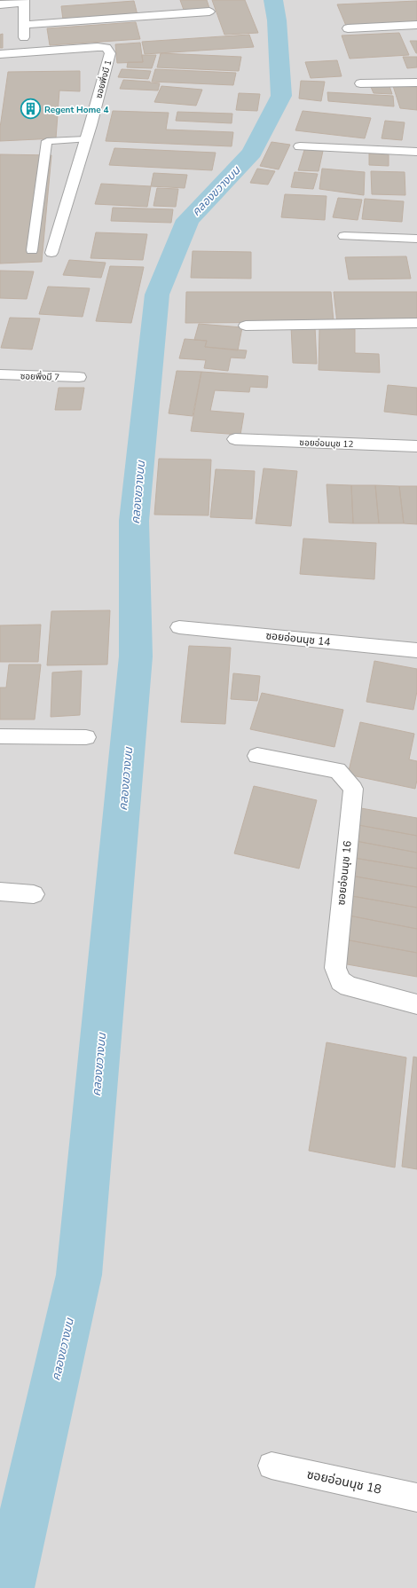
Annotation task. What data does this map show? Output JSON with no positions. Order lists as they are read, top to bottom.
{
  "streets": {
    "street": [
      "ซอยพึ่งมี 1",
      "ซอยพึ่งมี 7",
      "ซอยอ่อนนุช 12",
      "ซอยอ่อนนุช 14",
      "ซอยอ่อนนุช 16",
      "ซอยอ่อนนุช 18"
    ]
  },
  "water": ["คลองขวางบน"],
  "places": {
    "building": ["Regent Home 4"]
  }
}
